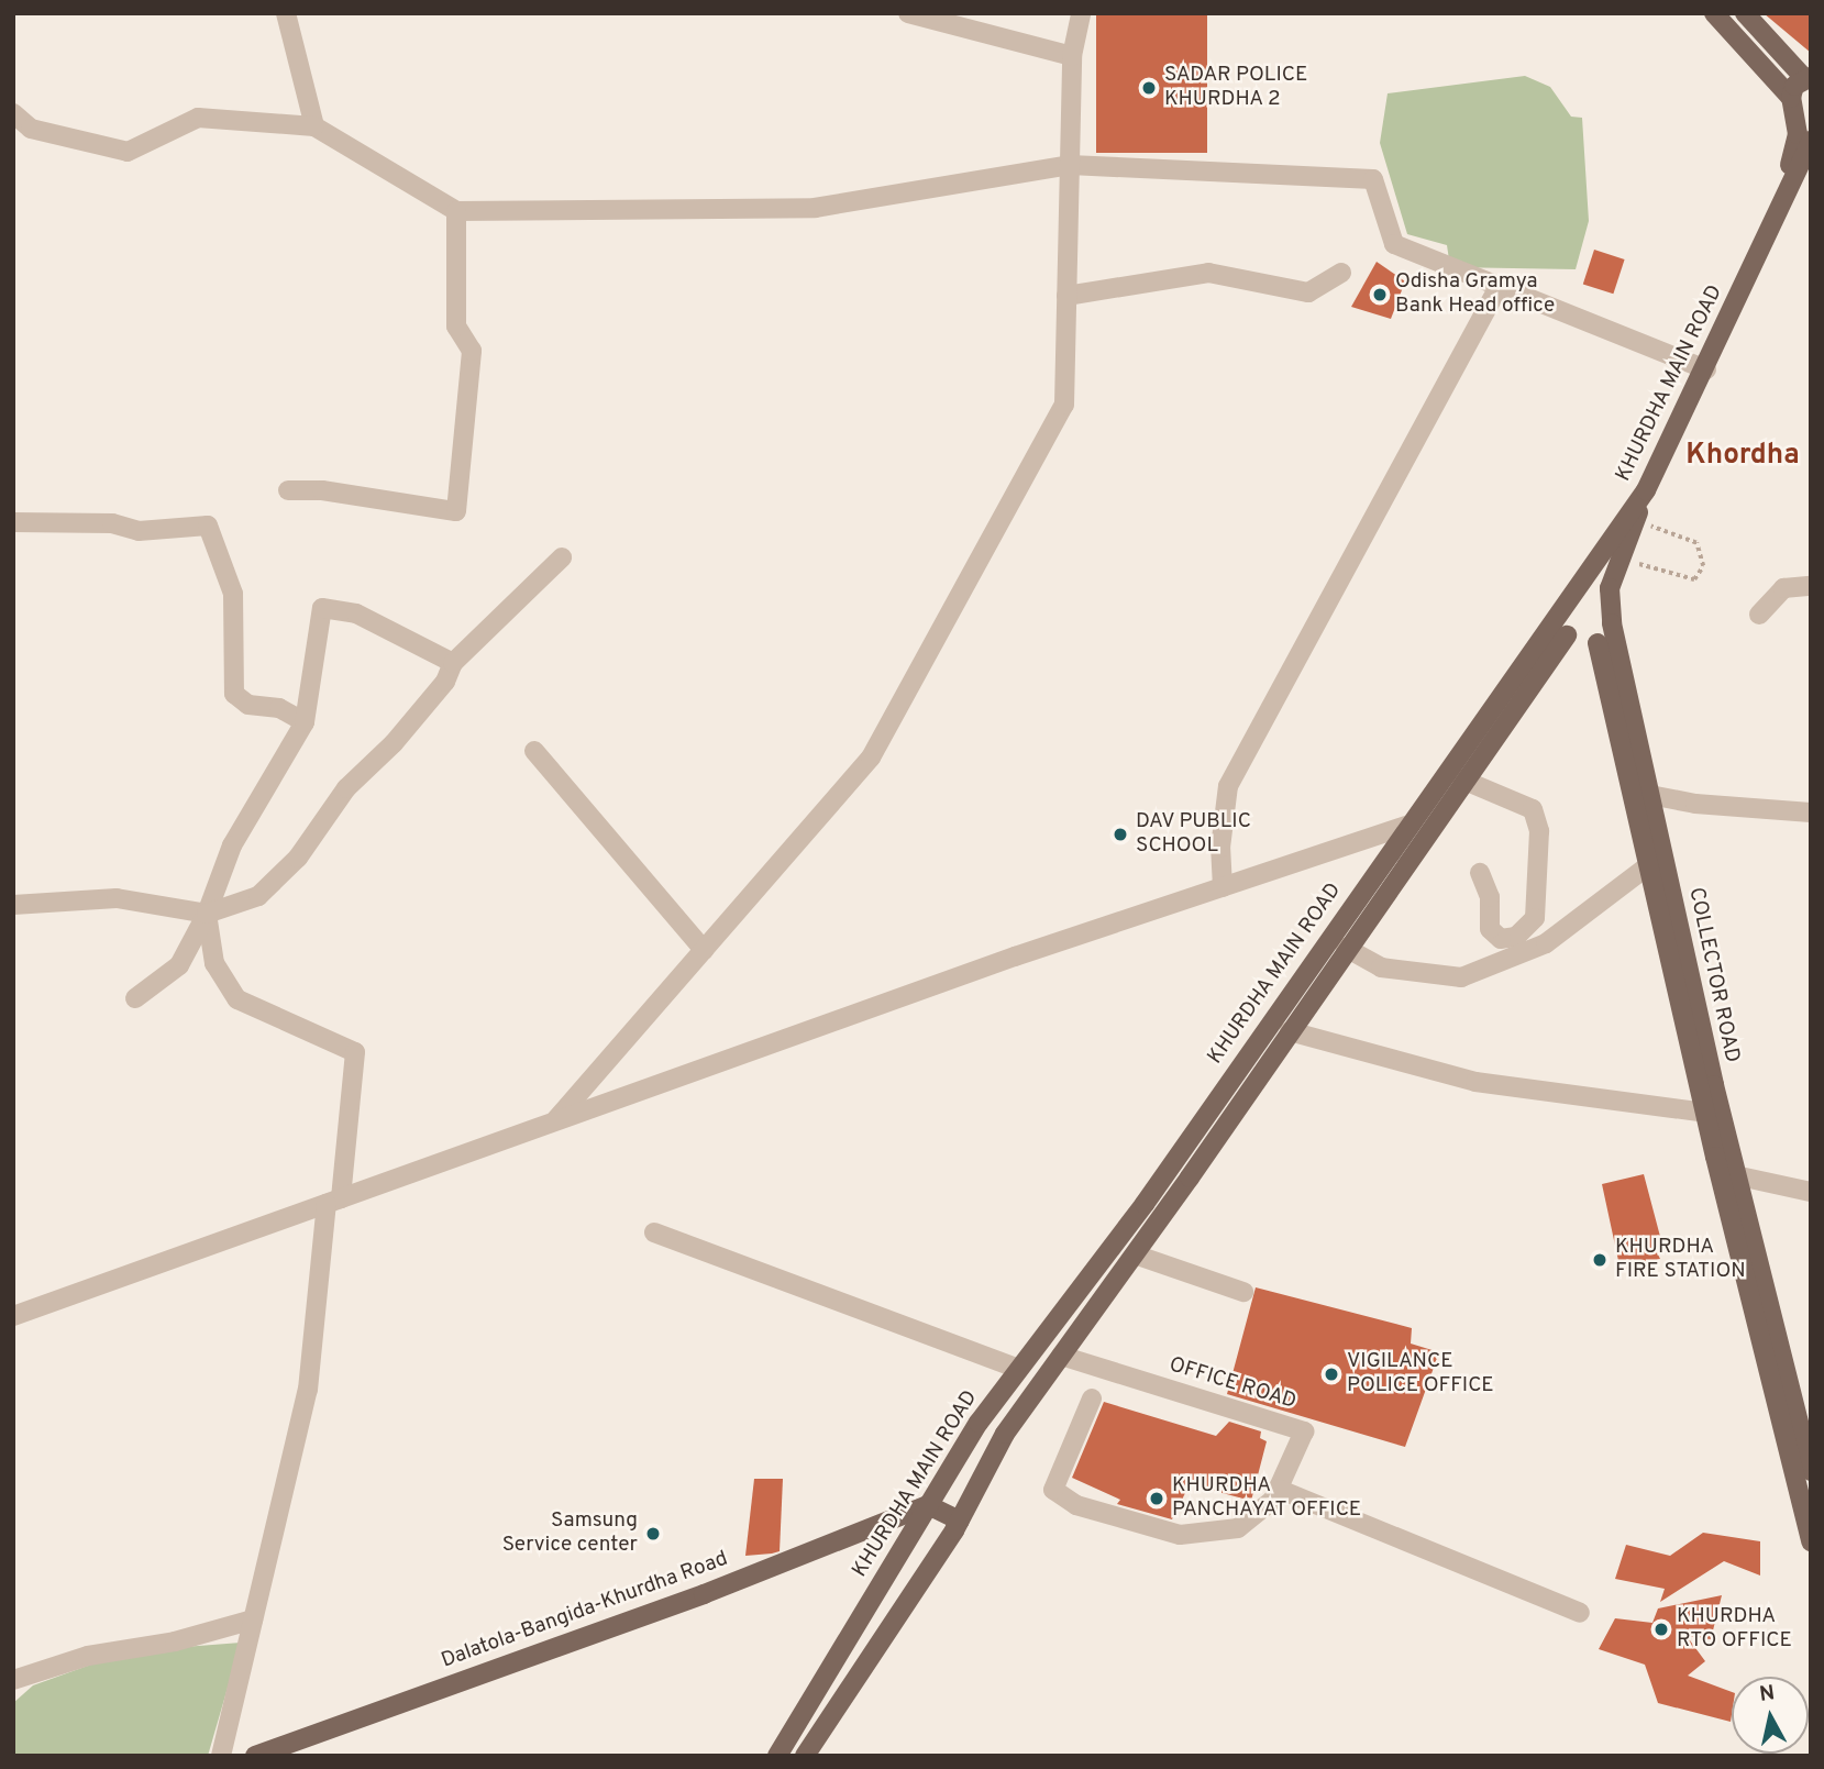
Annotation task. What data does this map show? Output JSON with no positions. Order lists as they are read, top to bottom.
{
  "streets": {
    "main road": ["KHURDHA MAIN ROAD", "COLLECTOR ROAD", "Dalatola-Bangida-Khurdha Road"],
    "street": ["OFFICE ROAD"]
  },
  "crossings": [
    ["KHURDHA MAIN ROAD", "COLLECTOR ROAD"],
    ["KHURDHA MAIN ROAD", "OFFICE ROAD"],
    ["KHURDHA MAIN ROAD", "Dalatola-Bangida-Khurdha Road"]
  ],
  "districts": ["Khordha"],
  "places": [
    "SADAR POLICE KHURDHA 2",
    "Odisha Gramya Bank Head office",
    "DAV PUBLIC SCHOOL",
    "KHURDHA FIRE STATION",
    "VIGILANCE POLICE OFFICE",
    "KHURDHA PANCHAYAT OFFICE",
    "Samsung Service center",
    "KHURDHA RTO OFFICE"
  ],
  "north": "top"
}
